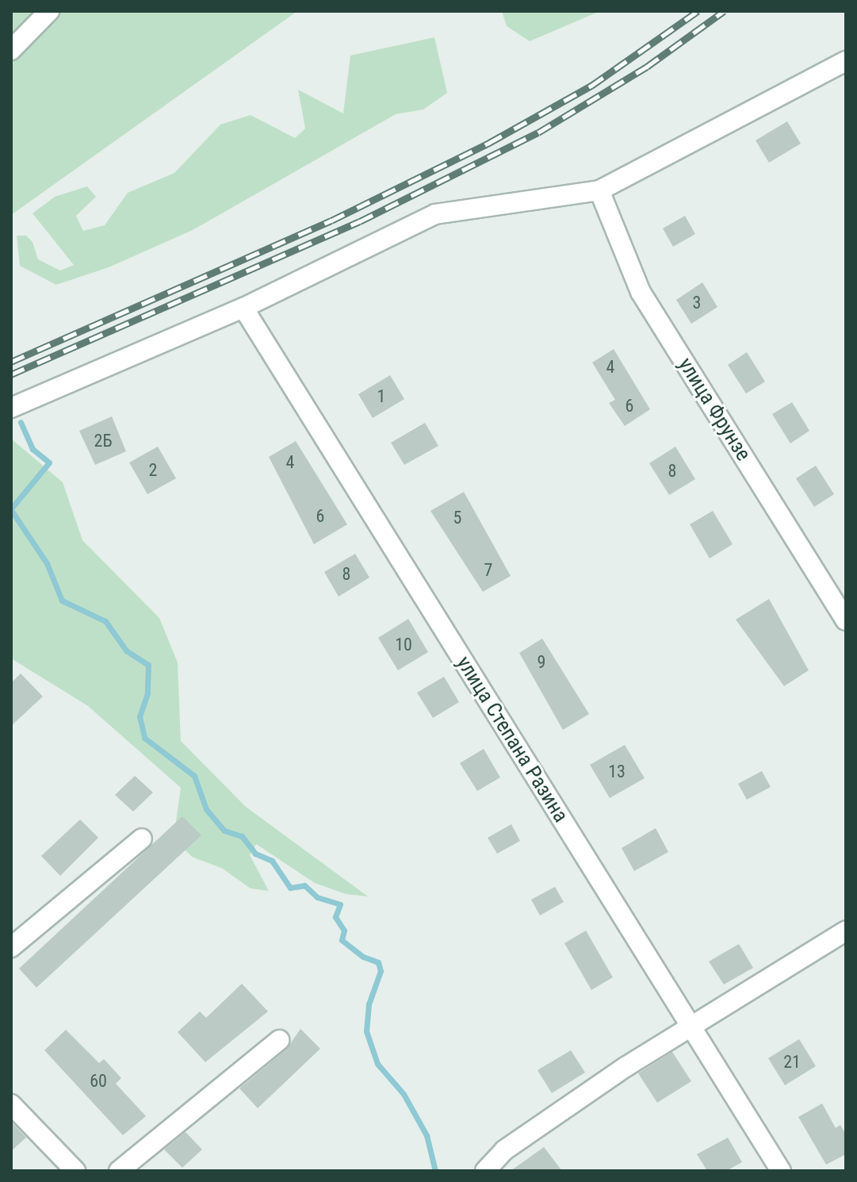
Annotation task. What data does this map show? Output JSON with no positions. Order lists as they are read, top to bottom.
{
  "streets": {
    "street": ["улица Фрунзе", "улица Степана Разина"]
  },
  "house_numbers": [
    "3",
    "4",
    "1",
    "6",
    "2Б",
    "4",
    "2",
    "8",
    "6",
    "5",
    "7",
    "8",
    "10",
    "9",
    "13",
    "21",
    "60"
  ]
}
